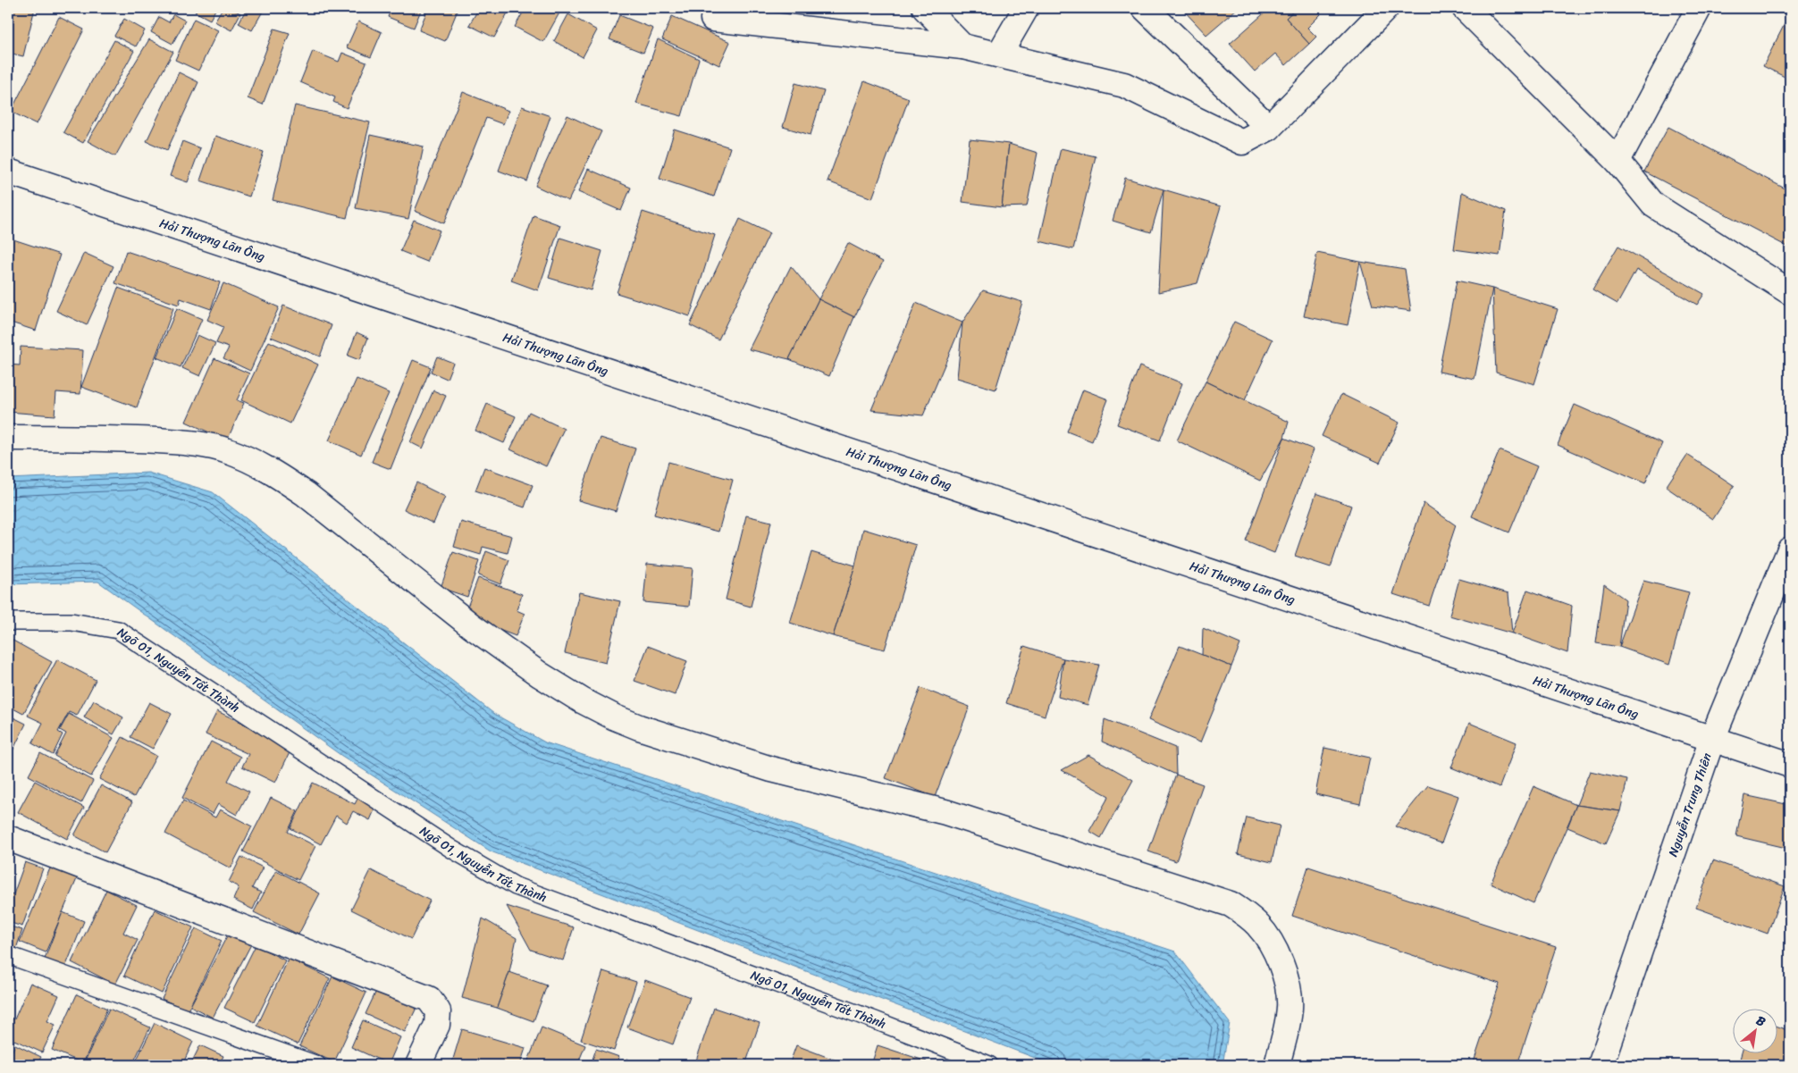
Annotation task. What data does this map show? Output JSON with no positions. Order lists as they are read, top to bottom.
{
  "streets": {
    "street": ["Hải Thượng Lãn Ông", "Nguyễn Trung Thiên"],
    "lane": ["Ngõ 01, Nguyễn Tất Thành"]
  },
  "crossings": [
    ["Hải Thượng Lãn Ông", "Nguyễn Trung Thiên"]
  ],
  "north": "top right"
}
